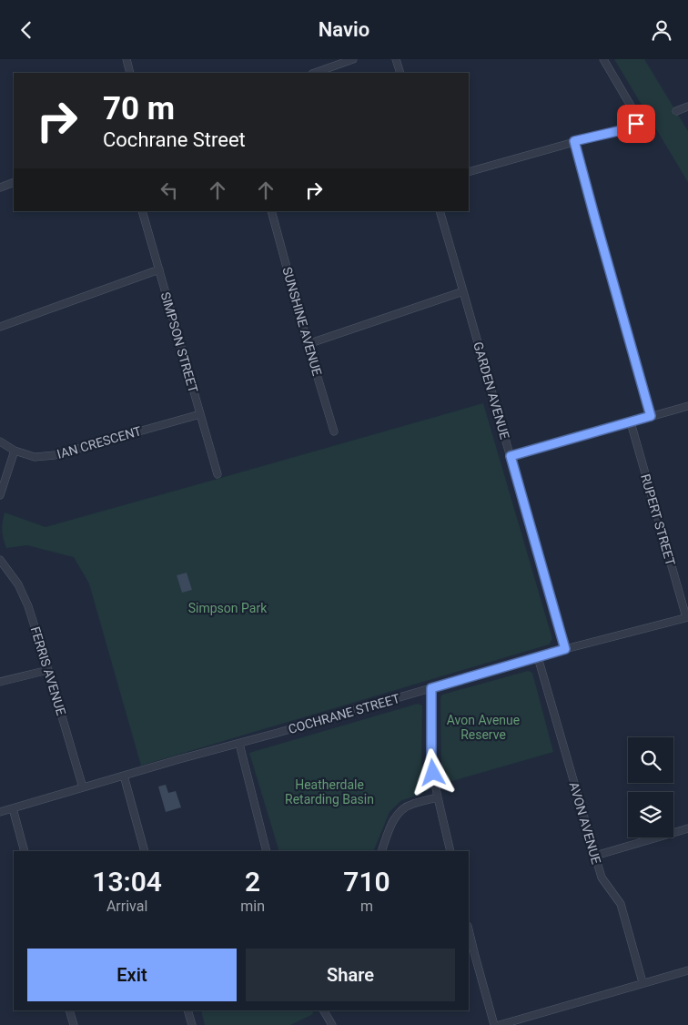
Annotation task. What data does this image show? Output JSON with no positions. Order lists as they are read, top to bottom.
{
  "streets": {
    "street": [
      "SUNSHINE AVENUE",
      "SIMPSON STREET",
      "GARDEN AVENUE",
      "IAN CRESCENT",
      "RUPERT STREET",
      "FERRIS AVENUE",
      "COCHRANE STREET",
      "AVON AVENUE"
    ]
  },
  "crossings": [
    ["SIMPSON STREET", "IAN CRESCENT"],
    ["GARDEN AVENUE", "COCHRANE STREET"],
    ["RUPERT STREET", "COCHRANE STREET"],
    ["FERRIS AVENUE", "COCHRANE STREET"],
    ["COCHRANE STREET", "AVON AVENUE"]
  ],
  "parks": ["Simpson Park", "Avon Avenue Reserve", "Heatherdale Retarding Basin"],
  "page": {
    "header": "Navio",
    "turn": ["70 m", "Cochrane Street"],
    "eta": [
      "13:04",
      "Arrival",
      "2",
      "min",
      "710",
      "m"
    ],
    "buttons": ["Exit", "Share"]
  }
}
